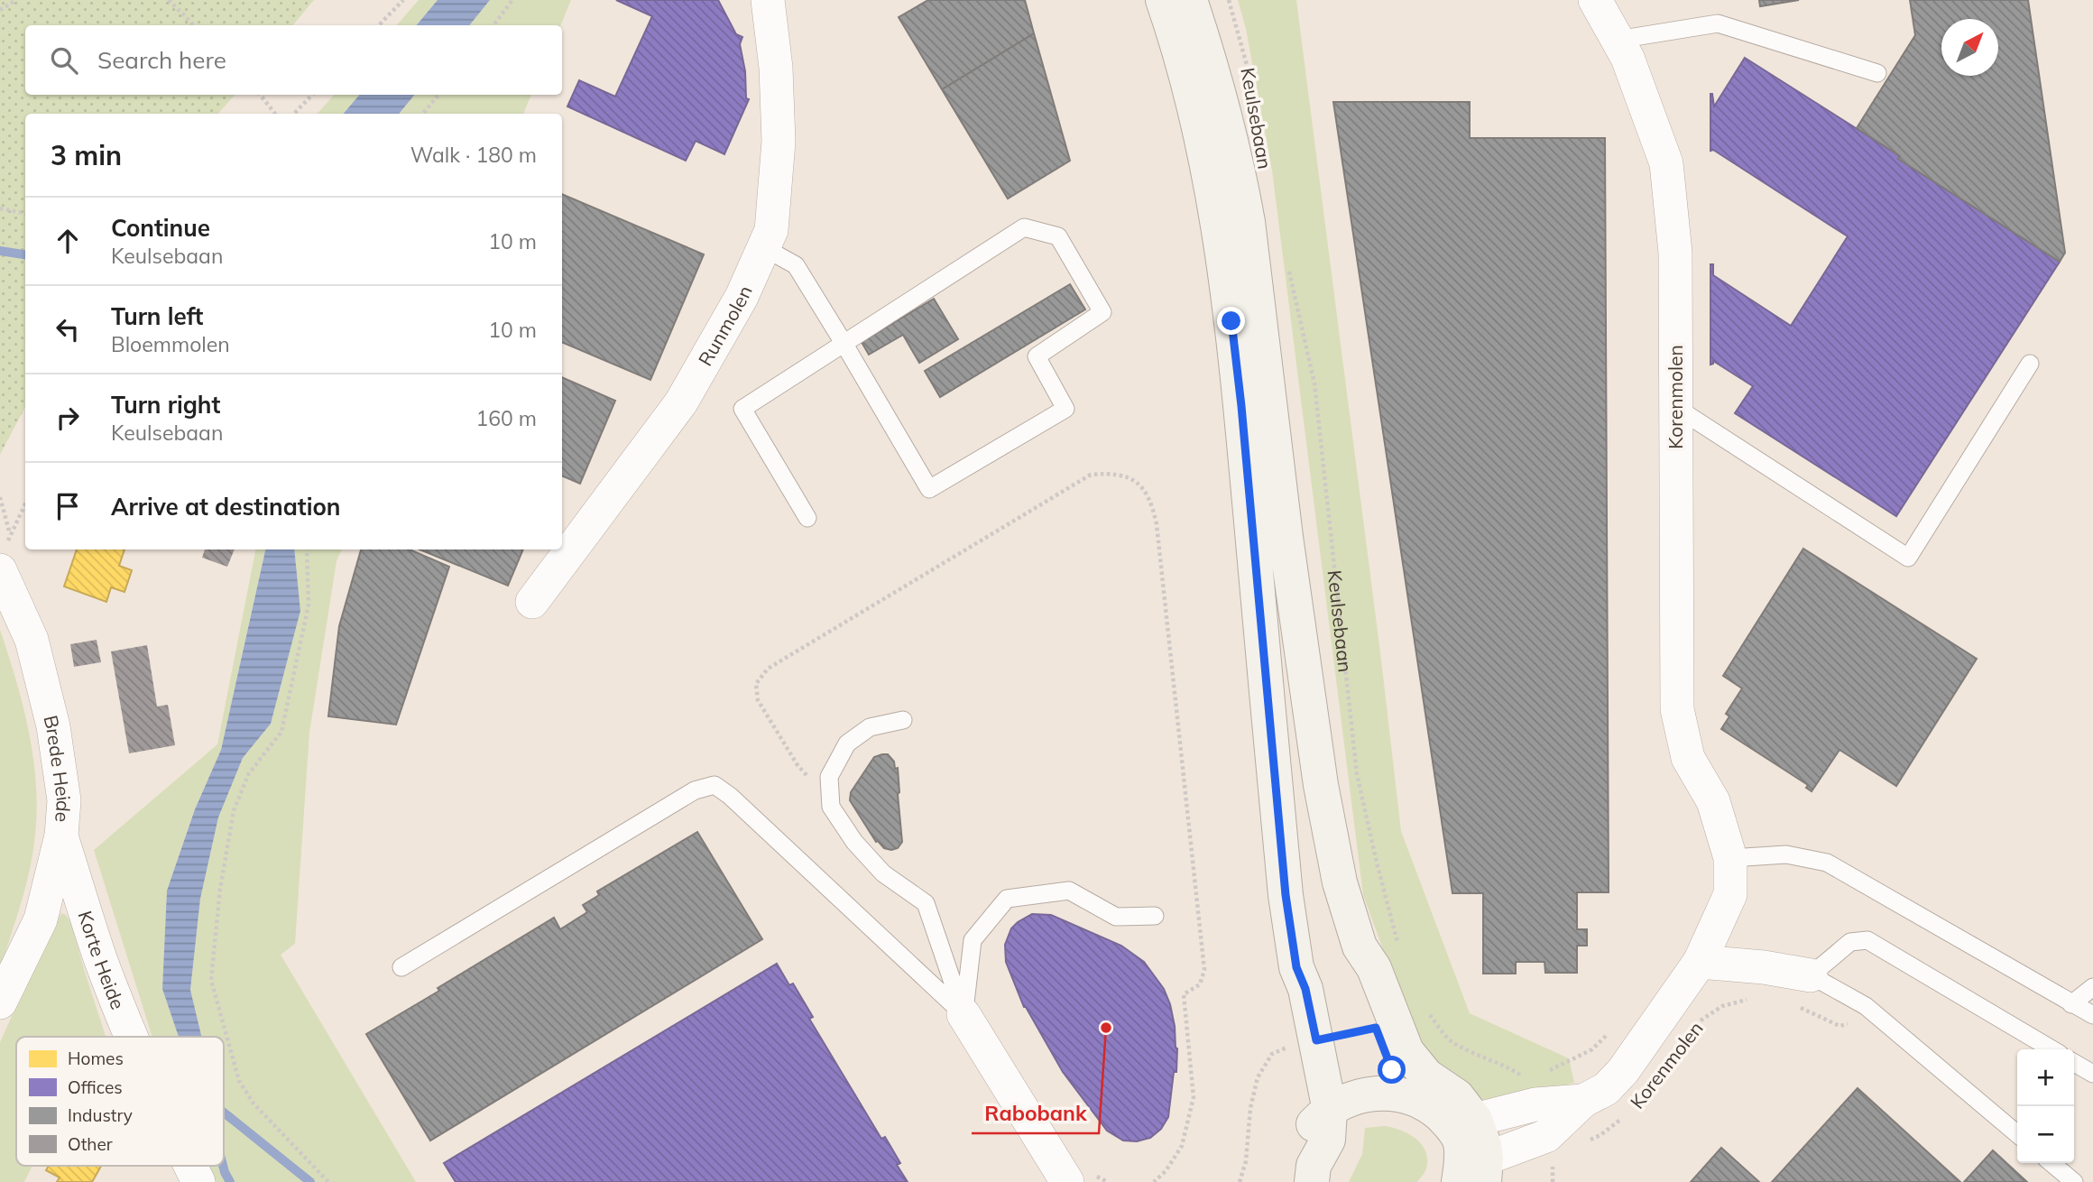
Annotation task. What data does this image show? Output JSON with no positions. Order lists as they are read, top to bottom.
{
  "streets": {
    "main road": ["Keulsebaan"],
    "street": [
      "Runmolen",
      "Korenmolen",
      "Brede Heide",
      "Korte Heide"
    ]
  },
  "crossings": [
    ["Brede Heide", "Korte Heide"]
  ],
  "places": ["Rabobank"],
  "legend": [
    "Homes",
    "Offices",
    "Industry",
    "Other"
  ],
  "north": "top right",
  "page": {
    "search": "Search here",
    "heading": ["3 min", "Walk · 180 m"],
    "list": [
      ["Continue", "Keulsebaan", "10 m"],
      ["Turn left", "Bloemmolen", "10 m"],
      ["Turn right", "Keulsebaan", "160 m"],
      "Arrive at destination"
    ],
    "map_buttons": ["+", "−"]
  }
}
